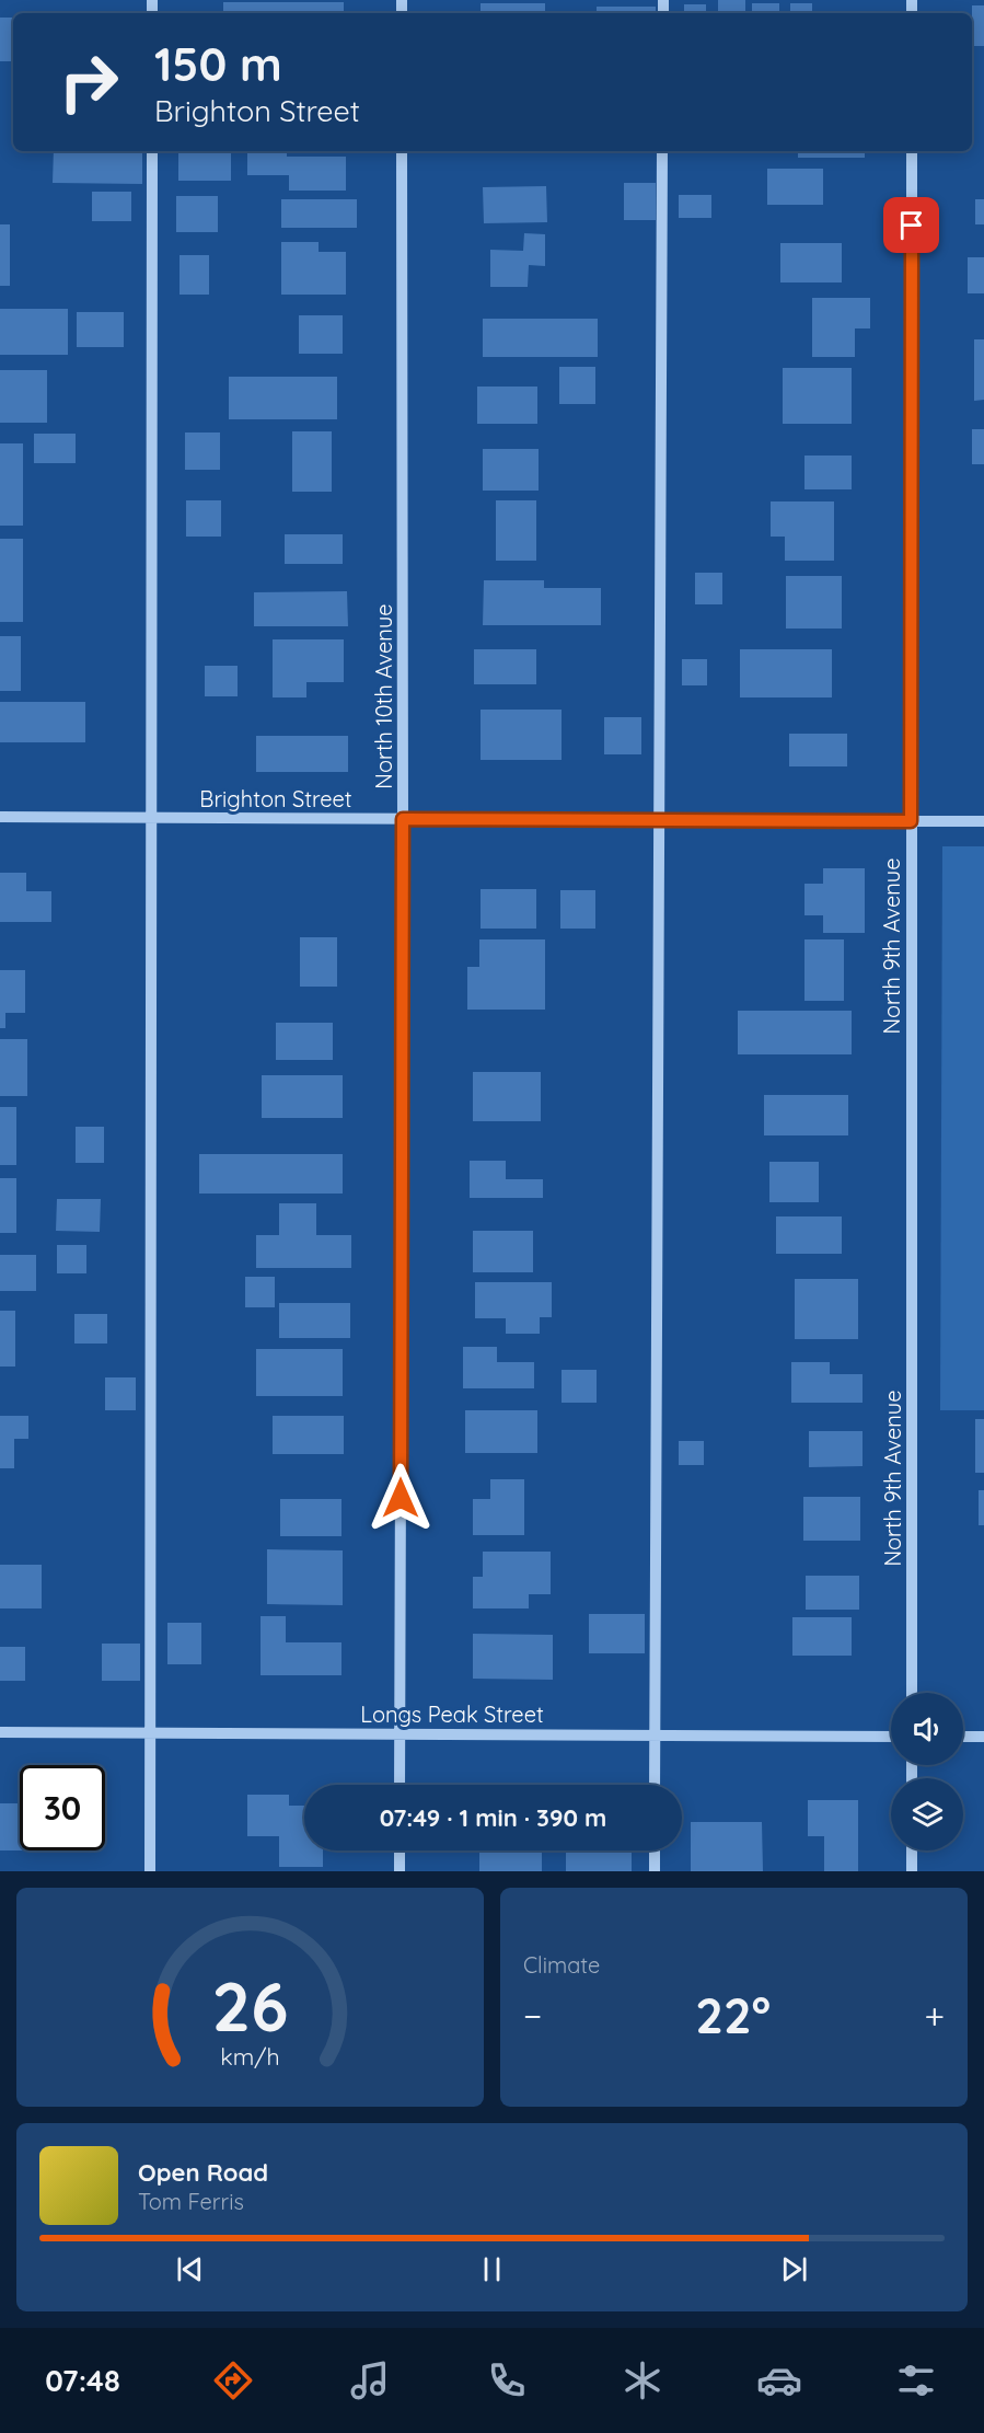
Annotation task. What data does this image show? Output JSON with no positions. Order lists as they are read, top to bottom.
{
  "streets": {
    "street": [
      "North 10th Avenue",
      "Brighton Street",
      "North 9th Avenue",
      "Longs Peak Street"
    ]
  },
  "crossings": [
    ["North 10th Avenue", "Brighton Street"],
    ["North 10th Avenue", "Longs Peak Street"],
    ["Brighton Street", "North 9th Avenue"]
  ],
  "page": {
    "turn": ["150 m", "Brighton Street"],
    "limit": "30",
    "trip": "07:49 · 1 min · 390 m",
    "tile": "Climate",
    "heat": ["−", "22°", "+"],
    "song": ["Open Road", "Tom Ferris"],
    "tabs": "07:48",
    "gauge": ["26", "km/h"]
  }
}
